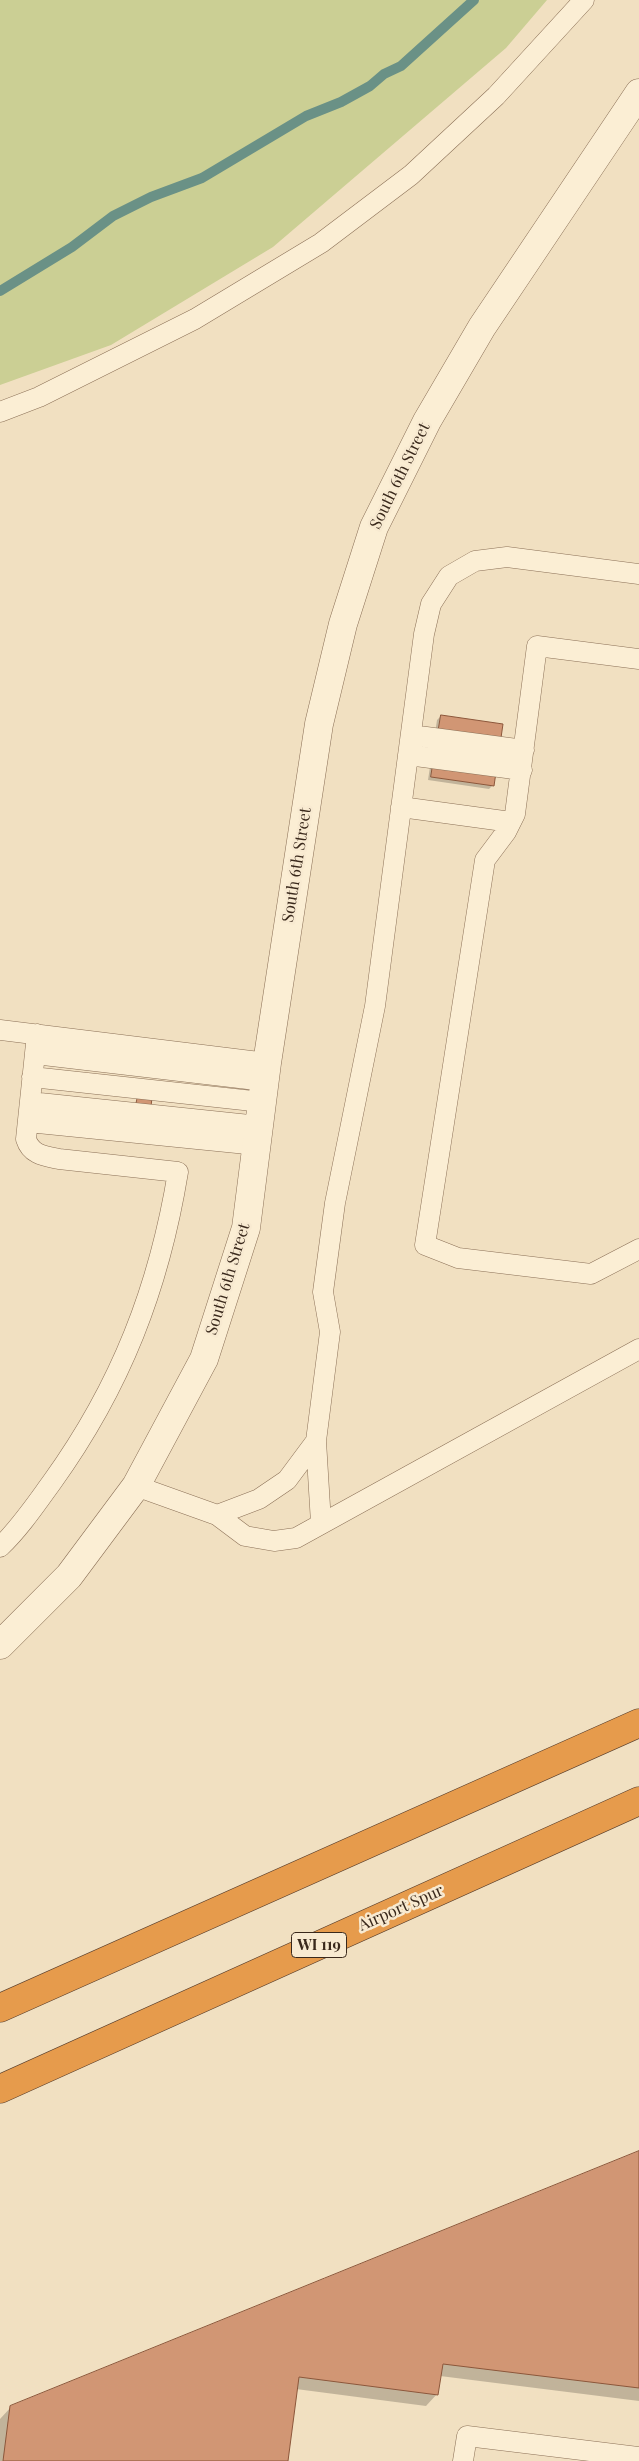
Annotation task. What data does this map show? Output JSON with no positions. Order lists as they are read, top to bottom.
{
  "streets": {
    "highway": ["Airport Spur", "WI 119"],
    "street": ["South 6th Street"]
  }
}
